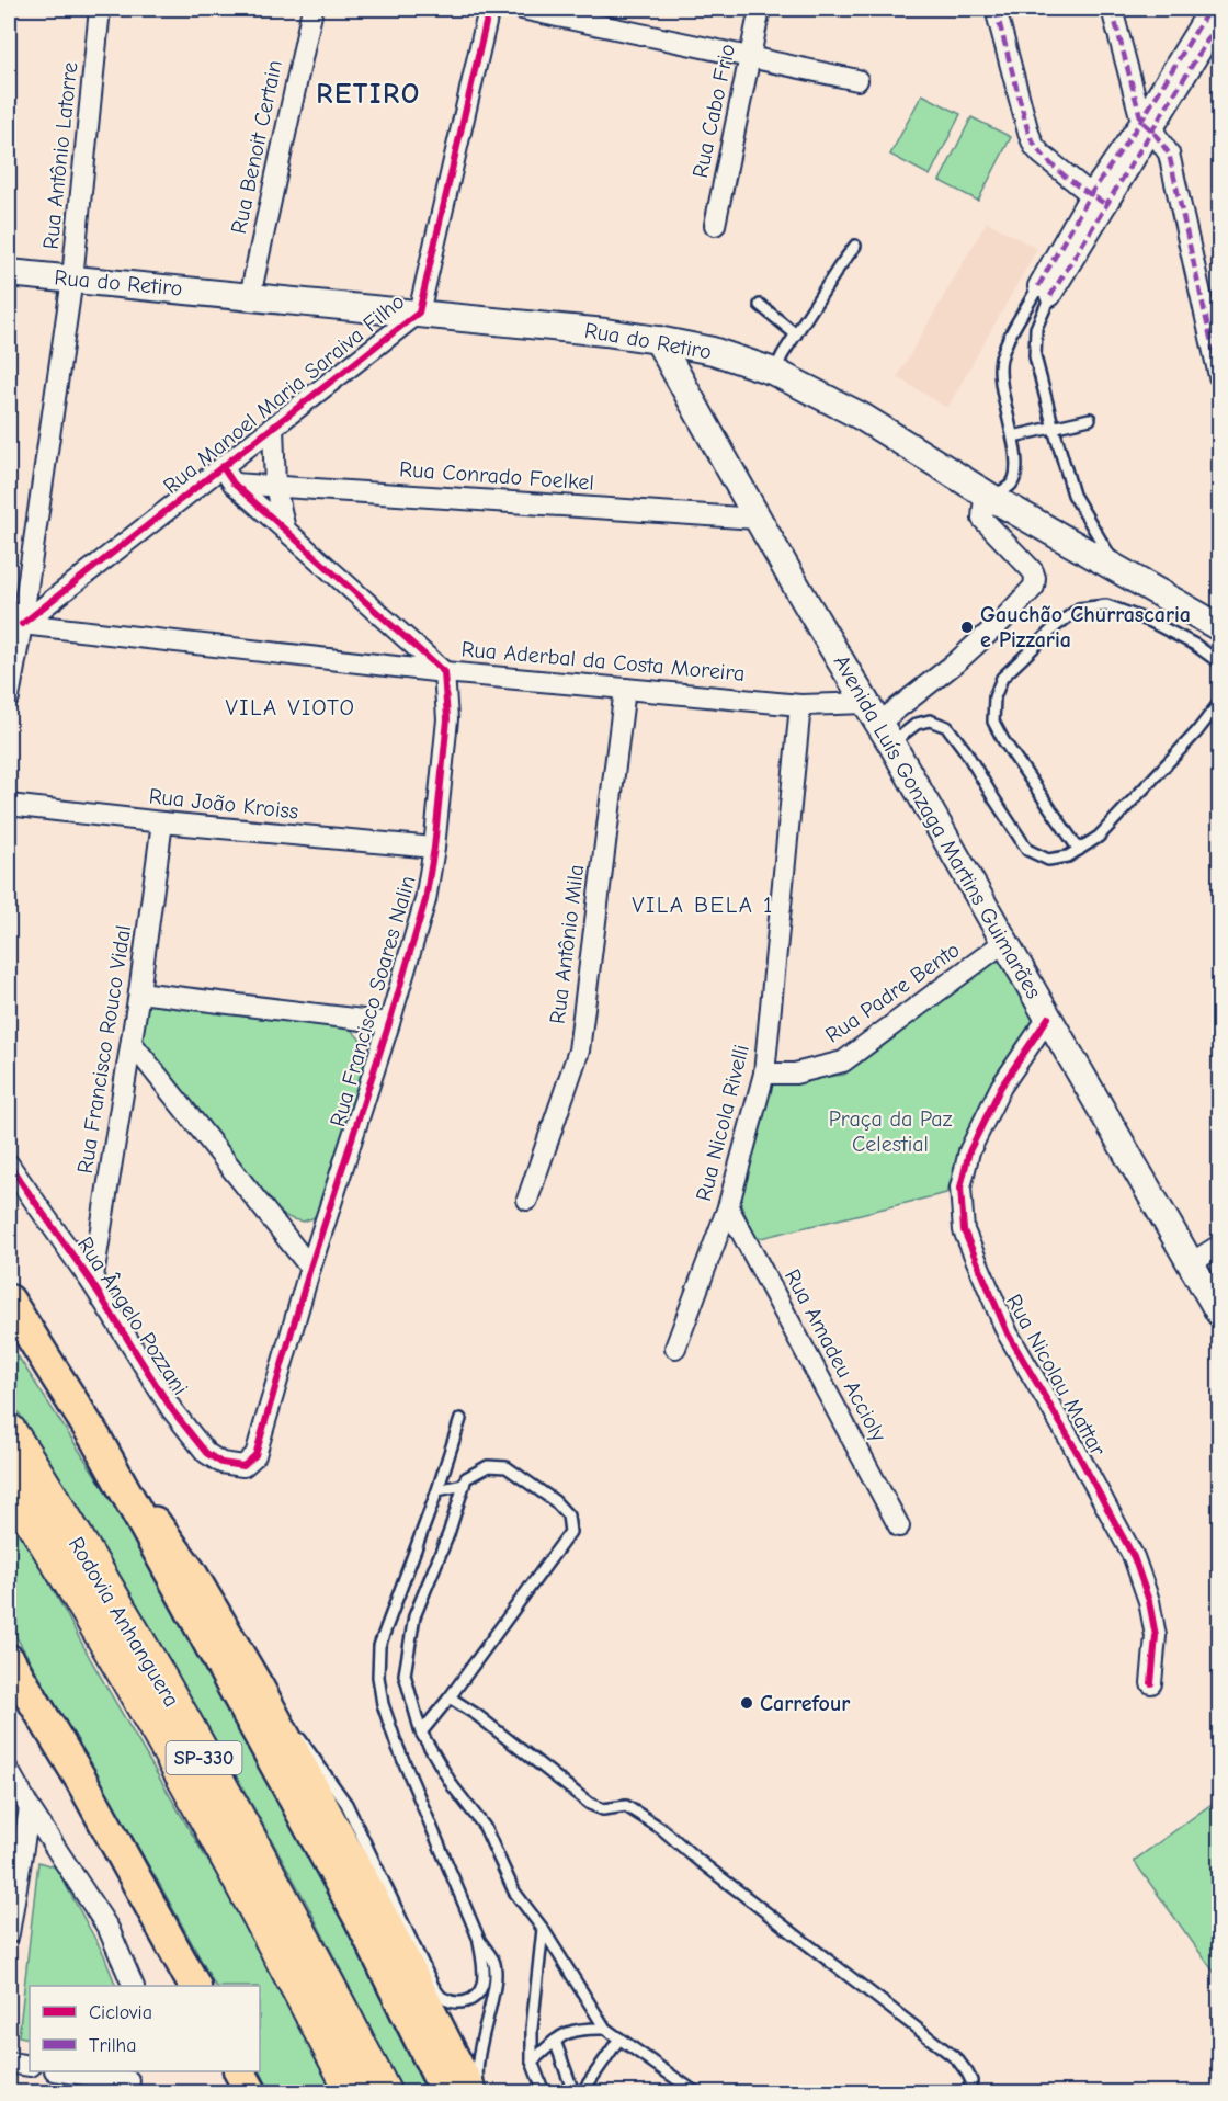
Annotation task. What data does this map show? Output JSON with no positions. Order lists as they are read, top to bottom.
{
  "streets": {
    "highway": ["Rodovia Anhanguera", "SP-330"],
    "main road": ["Rua do Retiro", "Avenida Luís Gonzaga Martins Guimarães"],
    "street": [
      "Rua Cabo Frio",
      "Rua Benoit Certain",
      "Rua Antônio Latorre",
      "Rua Manoel Maria Saraiva Filho",
      "Rua Conrado Foelkel",
      "Rua Aderbal da Costa Moreira",
      "Rua João Kroiss",
      "Rua Antônio Mila",
      "Rua Padre Bento",
      "Rua Francisco Soares Nalin",
      "Rua Francisco Rouco Vidal",
      "Rua Nicola Rivelli",
      "Rua Ângelo Pozzani",
      "Rua Amadeu Accioly",
      "Rua Nicolau Mattar"
    ]
  },
  "crossings": [
    ["Rua Benoit Certain", "Rua do Retiro"],
    ["Rua Antônio Latorre", "Rua do Retiro"],
    ["Rua Antônio Latorre", "Rua Manoel Maria Saraiva Filho"],
    ["Rua Antônio Latorre", "Rua Aderbal da Costa Moreira"],
    ["Rua do Retiro", "Rua Manoel Maria Saraiva Filho"],
    ["Rua do Retiro", "Avenida Luís Gonzaga Martins Guimarães"],
    ["Rua Manoel Maria Saraiva Filho", "Rua Conrado Foelkel"],
    ["Rua Manoel Maria Saraiva Filho", "Rua Aderbal da Costa Moreira"],
    ["Rua Conrado Foelkel", "Avenida Luís Gonzaga Martins Guimarães"],
    ["Rua Aderbal da Costa Moreira", "Avenida Luís Gonzaga Martins Guimarães"],
    ["Rua Aderbal da Costa Moreira", "Rua Antônio Mila"],
    ["Rua Aderbal da Costa Moreira", "Rua Francisco Soares Nalin"],
    ["Rua Aderbal da Costa Moreira", "Rua Nicola Rivelli"],
    ["Rua João Kroiss", "Rua Francisco Soares Nalin"],
    ["Rua João Kroiss", "Rua Francisco Rouco Vidal"],
    ["Avenida Luís Gonzaga Martins Guimarães", "Rua Padre Bento"],
    ["Avenida Luís Gonzaga Martins Guimarães", "Rua Nicolau Mattar"],
    ["Rua Padre Bento", "Rua Nicola Rivelli"],
    ["Rua Francisco Soares Nalin", "Rua Ângelo Pozzani"],
    ["Rua Francisco Rouco Vidal", "Rua Ângelo Pozzani"],
    ["Rua Nicola Rivelli", "Rua Amadeu Accioly"]
  ],
  "districts": ["RETIRO", "VILA VIOTO", "VILA BELA 1"],
  "parks": ["Praça da Paz Celestial"],
  "places": ["Gauchão Churrascaria e Pizzaria", "Carrefour"],
  "legend": ["Ciclovia", "Trilha"]
}
